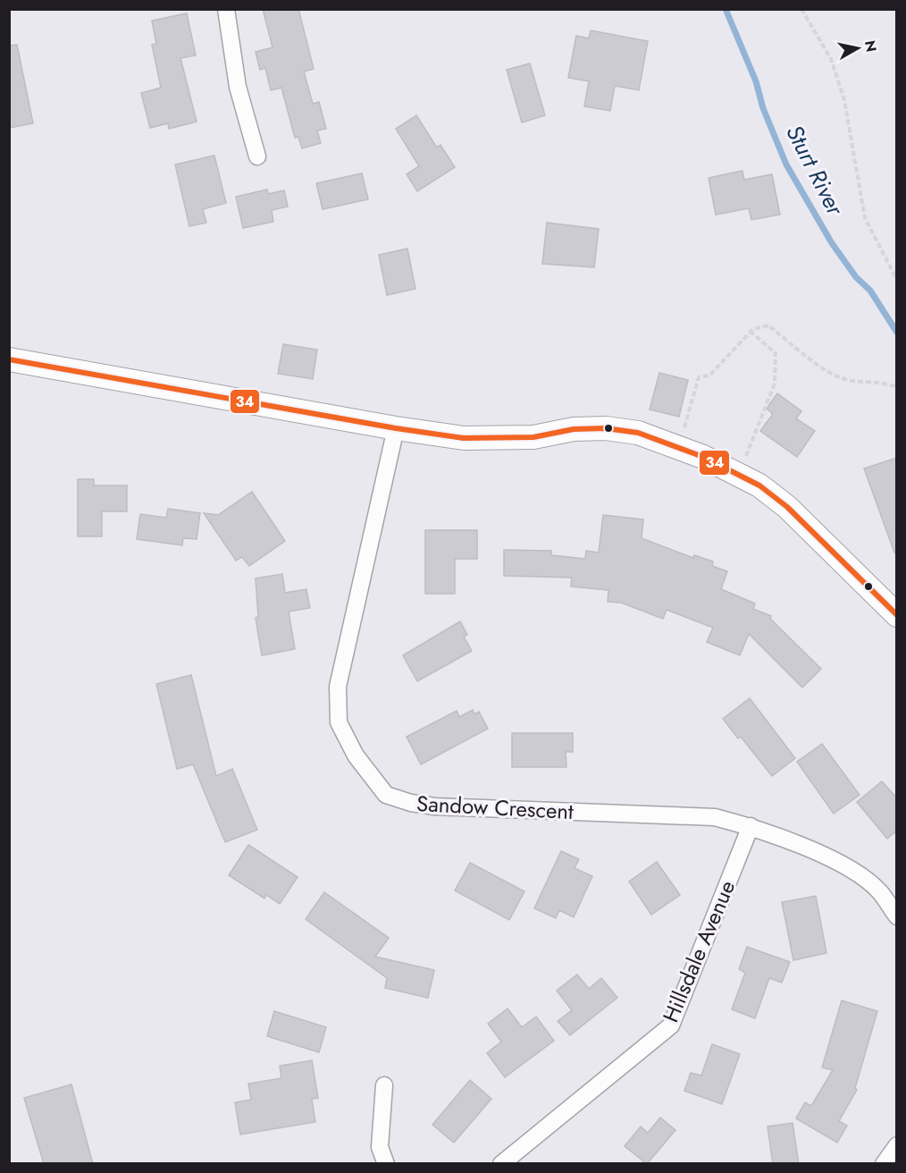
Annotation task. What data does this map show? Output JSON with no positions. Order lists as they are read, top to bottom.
{
  "streets": {
    "street": ["Sandow Crescent", "Hillsdale Avenue"]
  },
  "crossings": [
    ["Sandow Crescent", "Hillsdale Avenue"]
  ],
  "water": ["Sturt River"],
  "lines": ["transit line 34"],
  "north": "right"
}
